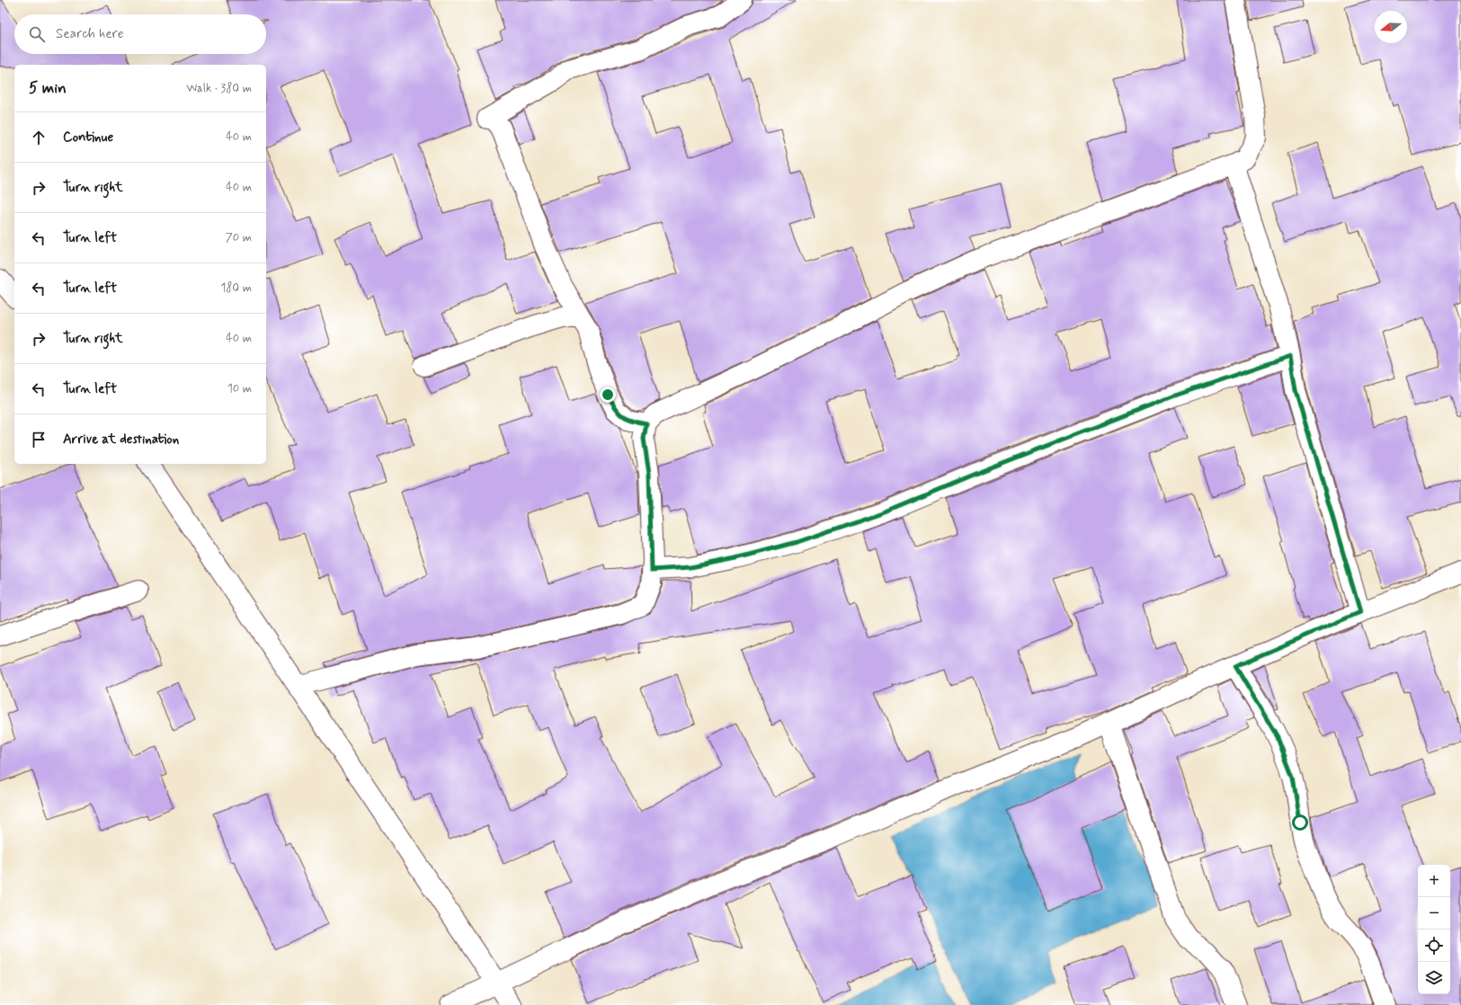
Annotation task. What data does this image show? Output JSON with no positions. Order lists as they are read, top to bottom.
{
  "north": "left",
  "page": {
    "search": "Search here",
    "heading": ["5 min", "Walk · 380 m"],
    "list": [
      ["Continue", "40 m"],
      ["Turn right", "40 m"],
      ["Turn left", "70 m"],
      ["Turn left", "180 m"],
      ["Turn right", "40 m"],
      ["Turn left", "10 m"],
      "Arrive at destination"
    ],
    "map_buttons": ["+", "−"]
  }
}
